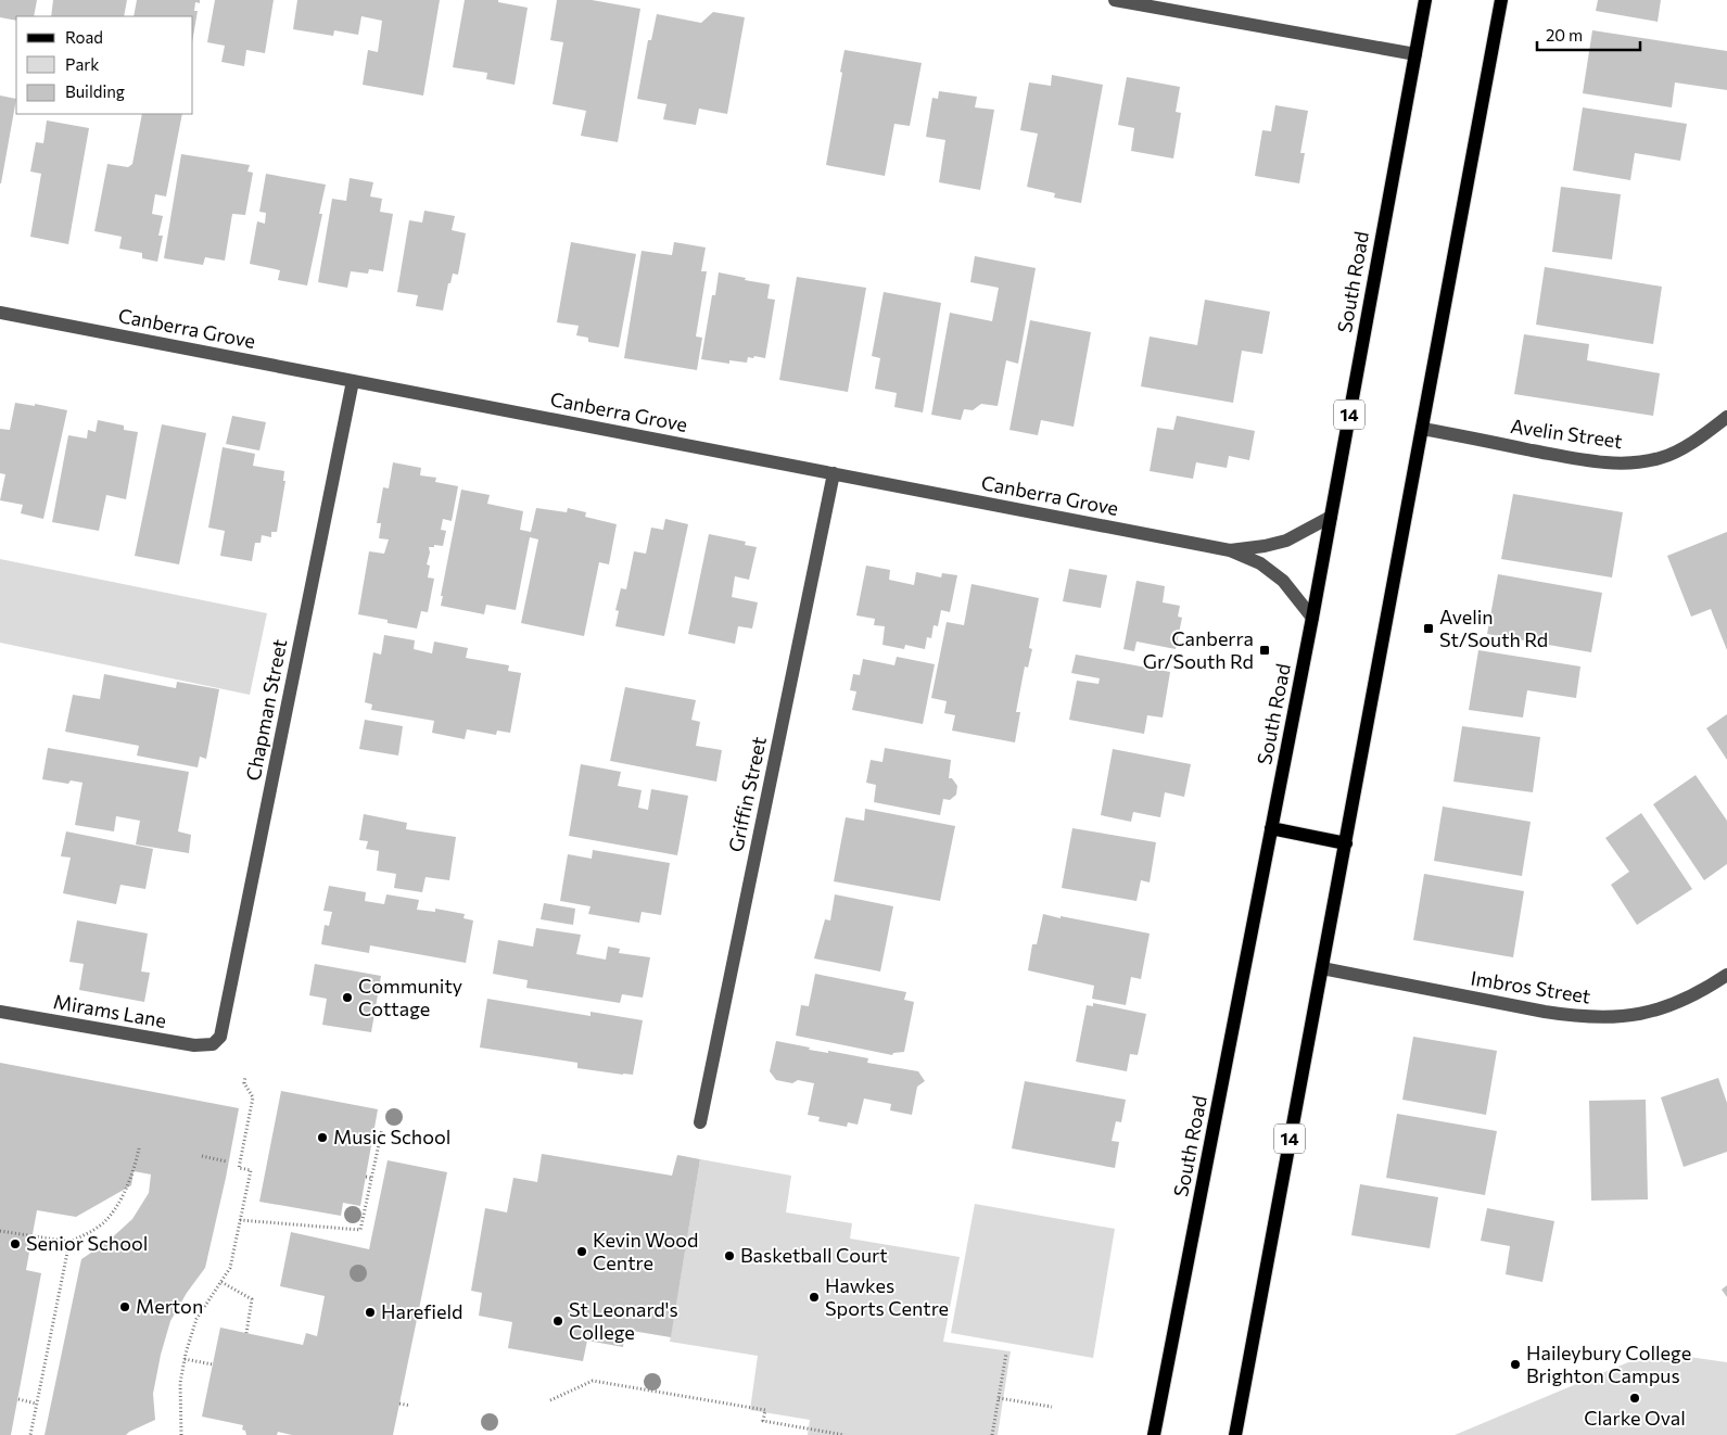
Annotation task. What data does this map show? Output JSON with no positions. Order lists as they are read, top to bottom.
{
  "streets": {
    "main road": ["South Road", "14"],
    "street": [
      "Canberra Grove",
      "Avelin Street",
      "Chapman Street",
      "Griffin Street",
      "Imbros Street",
      "Mirams Lane"
    ]
  },
  "crossings": [
    ["South Road", "Canberra Grove"],
    ["Canberra Grove", "Chapman Street"],
    ["Canberra Grove", "Griffin Street"],
    ["14", "Avelin Street"],
    ["14", "Imbros Street"],
    ["Chapman Street", "Mirams Lane"]
  ],
  "places": {
    "transit": ["Avelin St/South Rd", "Canberra Gr/South Rd"],
    "other": [
      "Community Cottage",
      "Music School",
      "Senior School",
      "Kevin Wood Centre",
      "Basketball Court",
      "Hawkes Sports Centre",
      "Merton",
      "Harefield",
      "St Leonard's College",
      "Haileybury College Brighton Campus",
      "Clarke Oval"
    ]
  },
  "legend": ["Road", "Park", "Building"],
  "scale_bar": "20 m"
}
